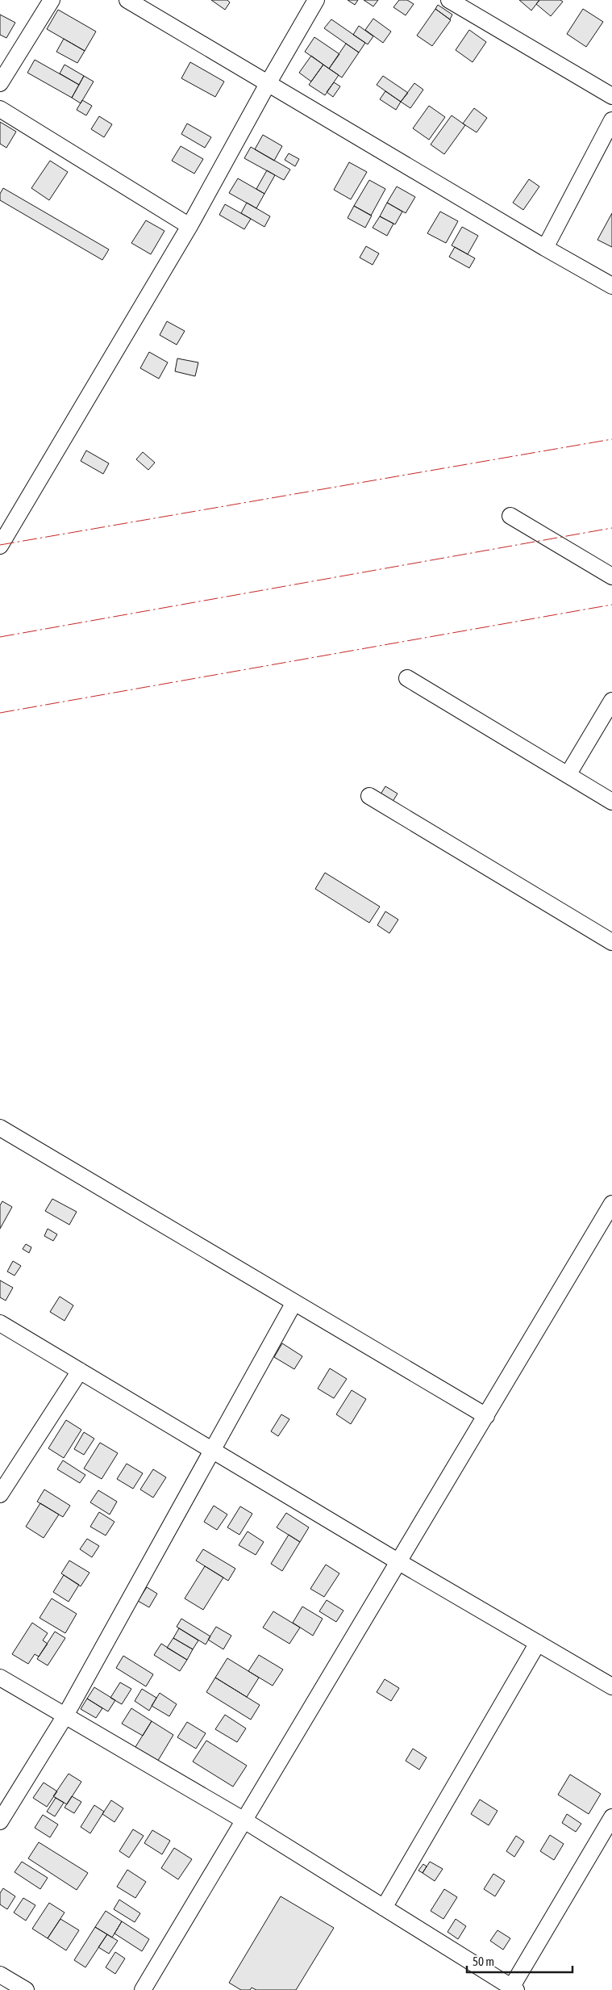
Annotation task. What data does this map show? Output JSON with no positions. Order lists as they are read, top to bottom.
{
  "scale_bar": "50 m"
}
